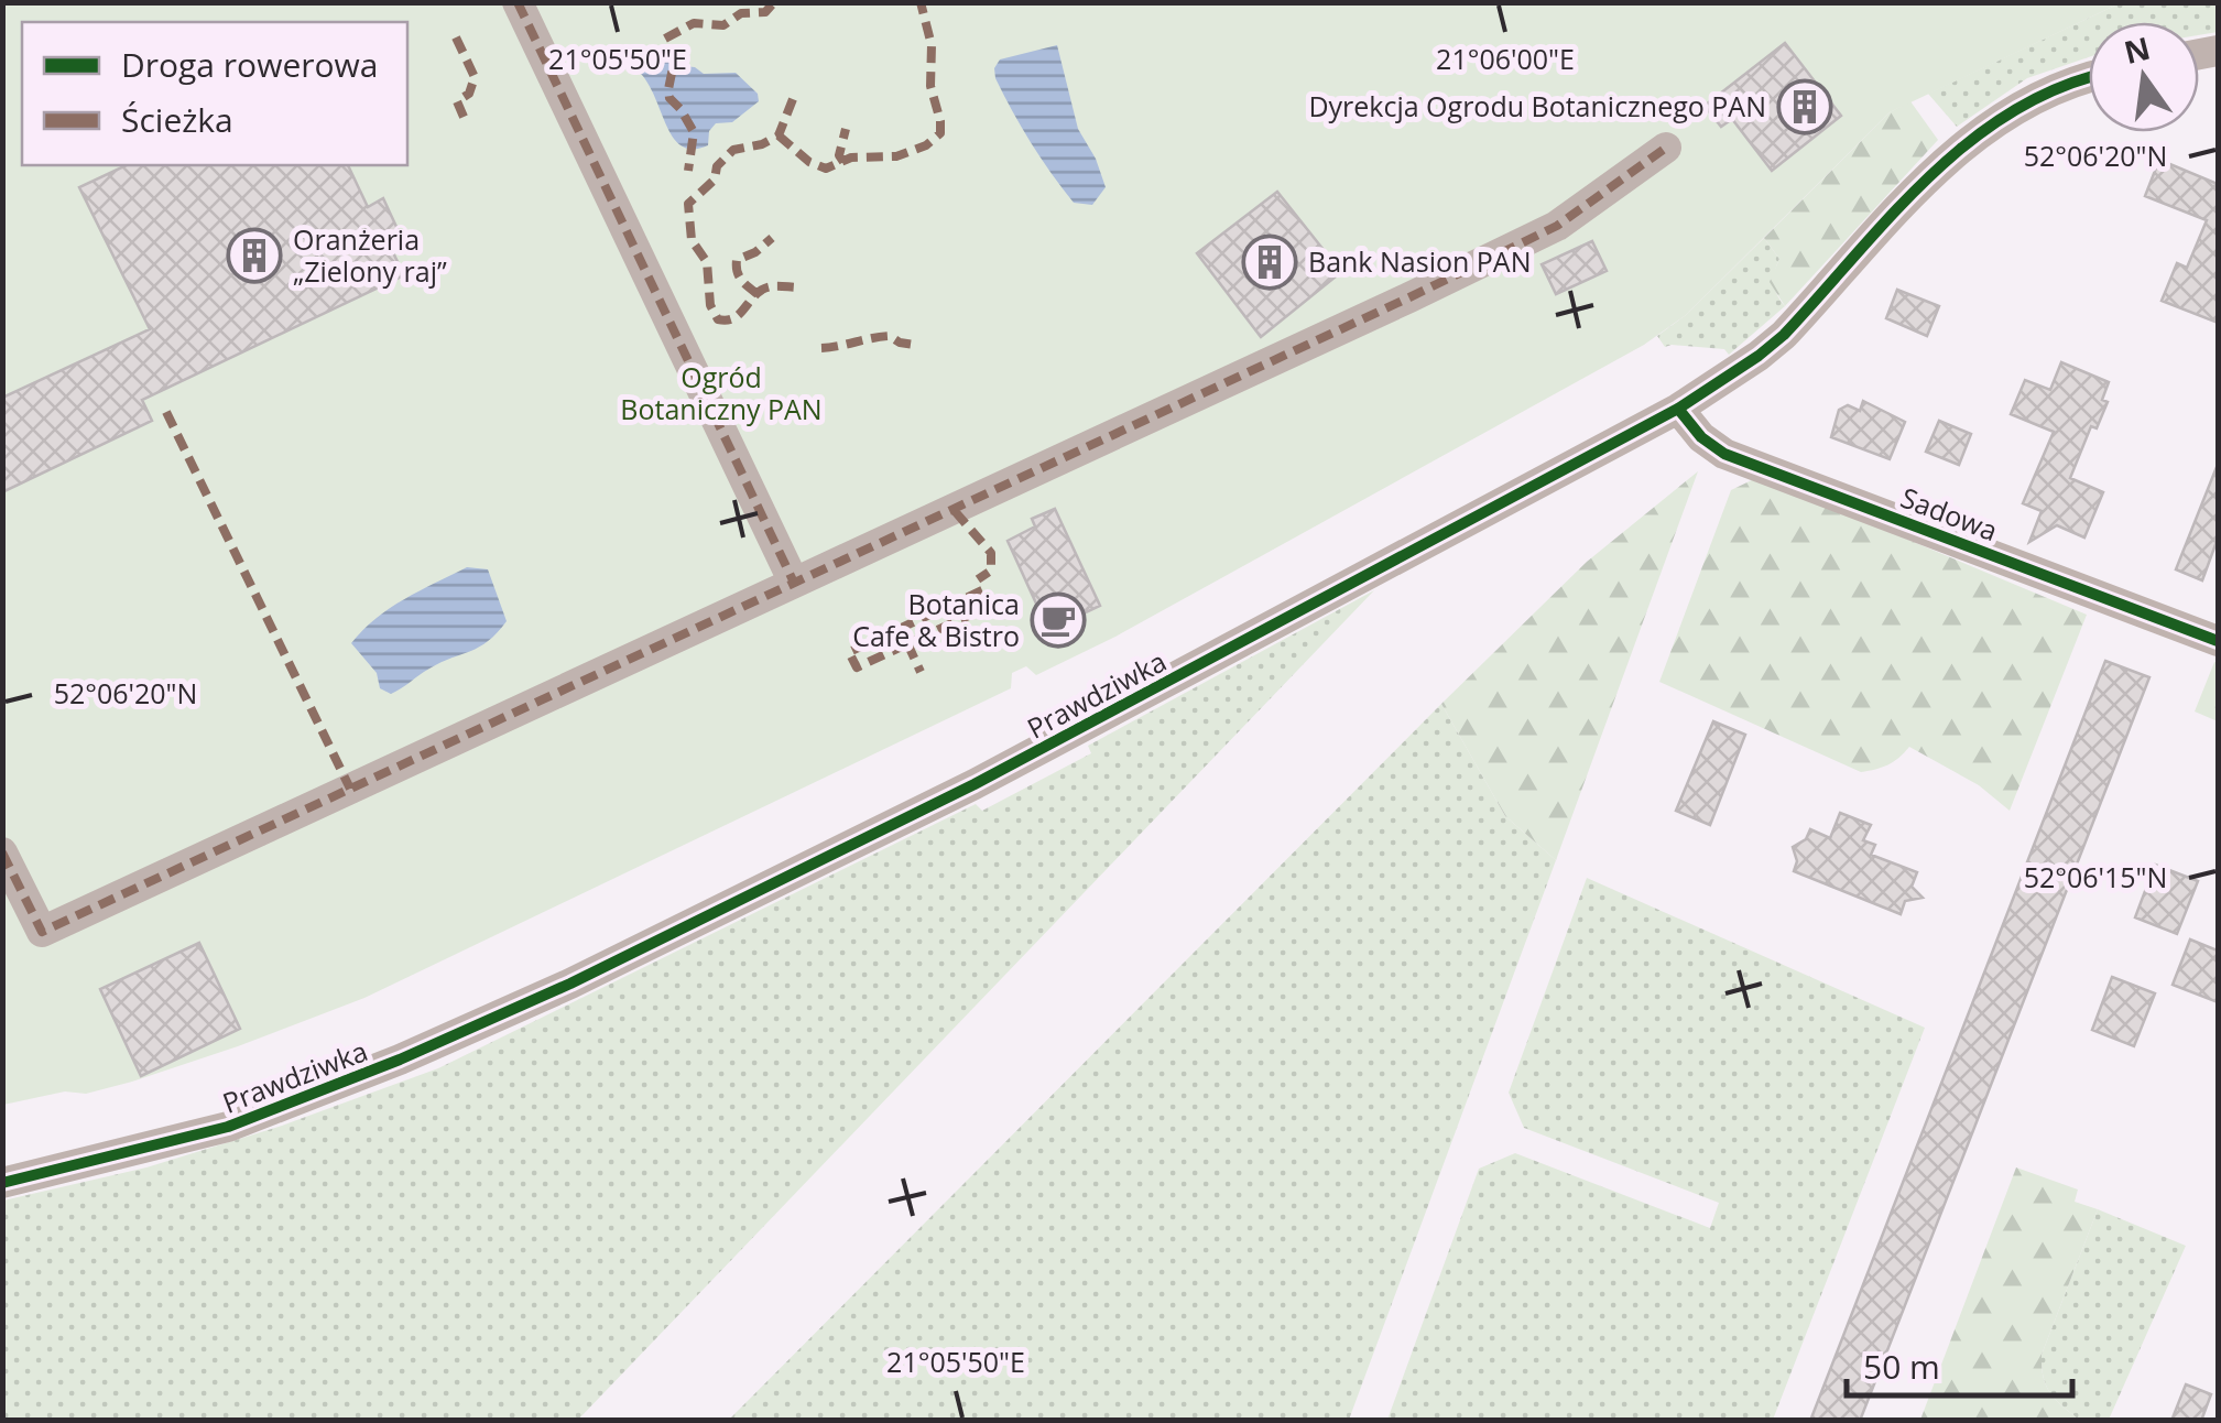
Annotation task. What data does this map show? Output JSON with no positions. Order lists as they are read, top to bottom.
{
  "streets": {
    "street": ["Sadowa", "Prawdziwka"]
  },
  "crossings": [
    ["Sadowa", "Prawdziwka"]
  ],
  "parks": ["Ogród Botaniczny PAN"],
  "places": {
    "building": ["Dyrekcja Ogrodu Botanicznego PAN", "Oranżeria „Zielony raj”", "Bank Nasion PAN"],
    "cafe": ["Botanica Cafe & Bistro"]
  },
  "legend": ["Droga rowerowa", "Ścieżka"],
  "scale_bar": "50 m",
  "north": "top",
  "coordinates": [
    "21°05'50\"E",
    "21°06'00\"E",
    "52°06'20\"N",
    "52°06'15\"N"
  ]
}
